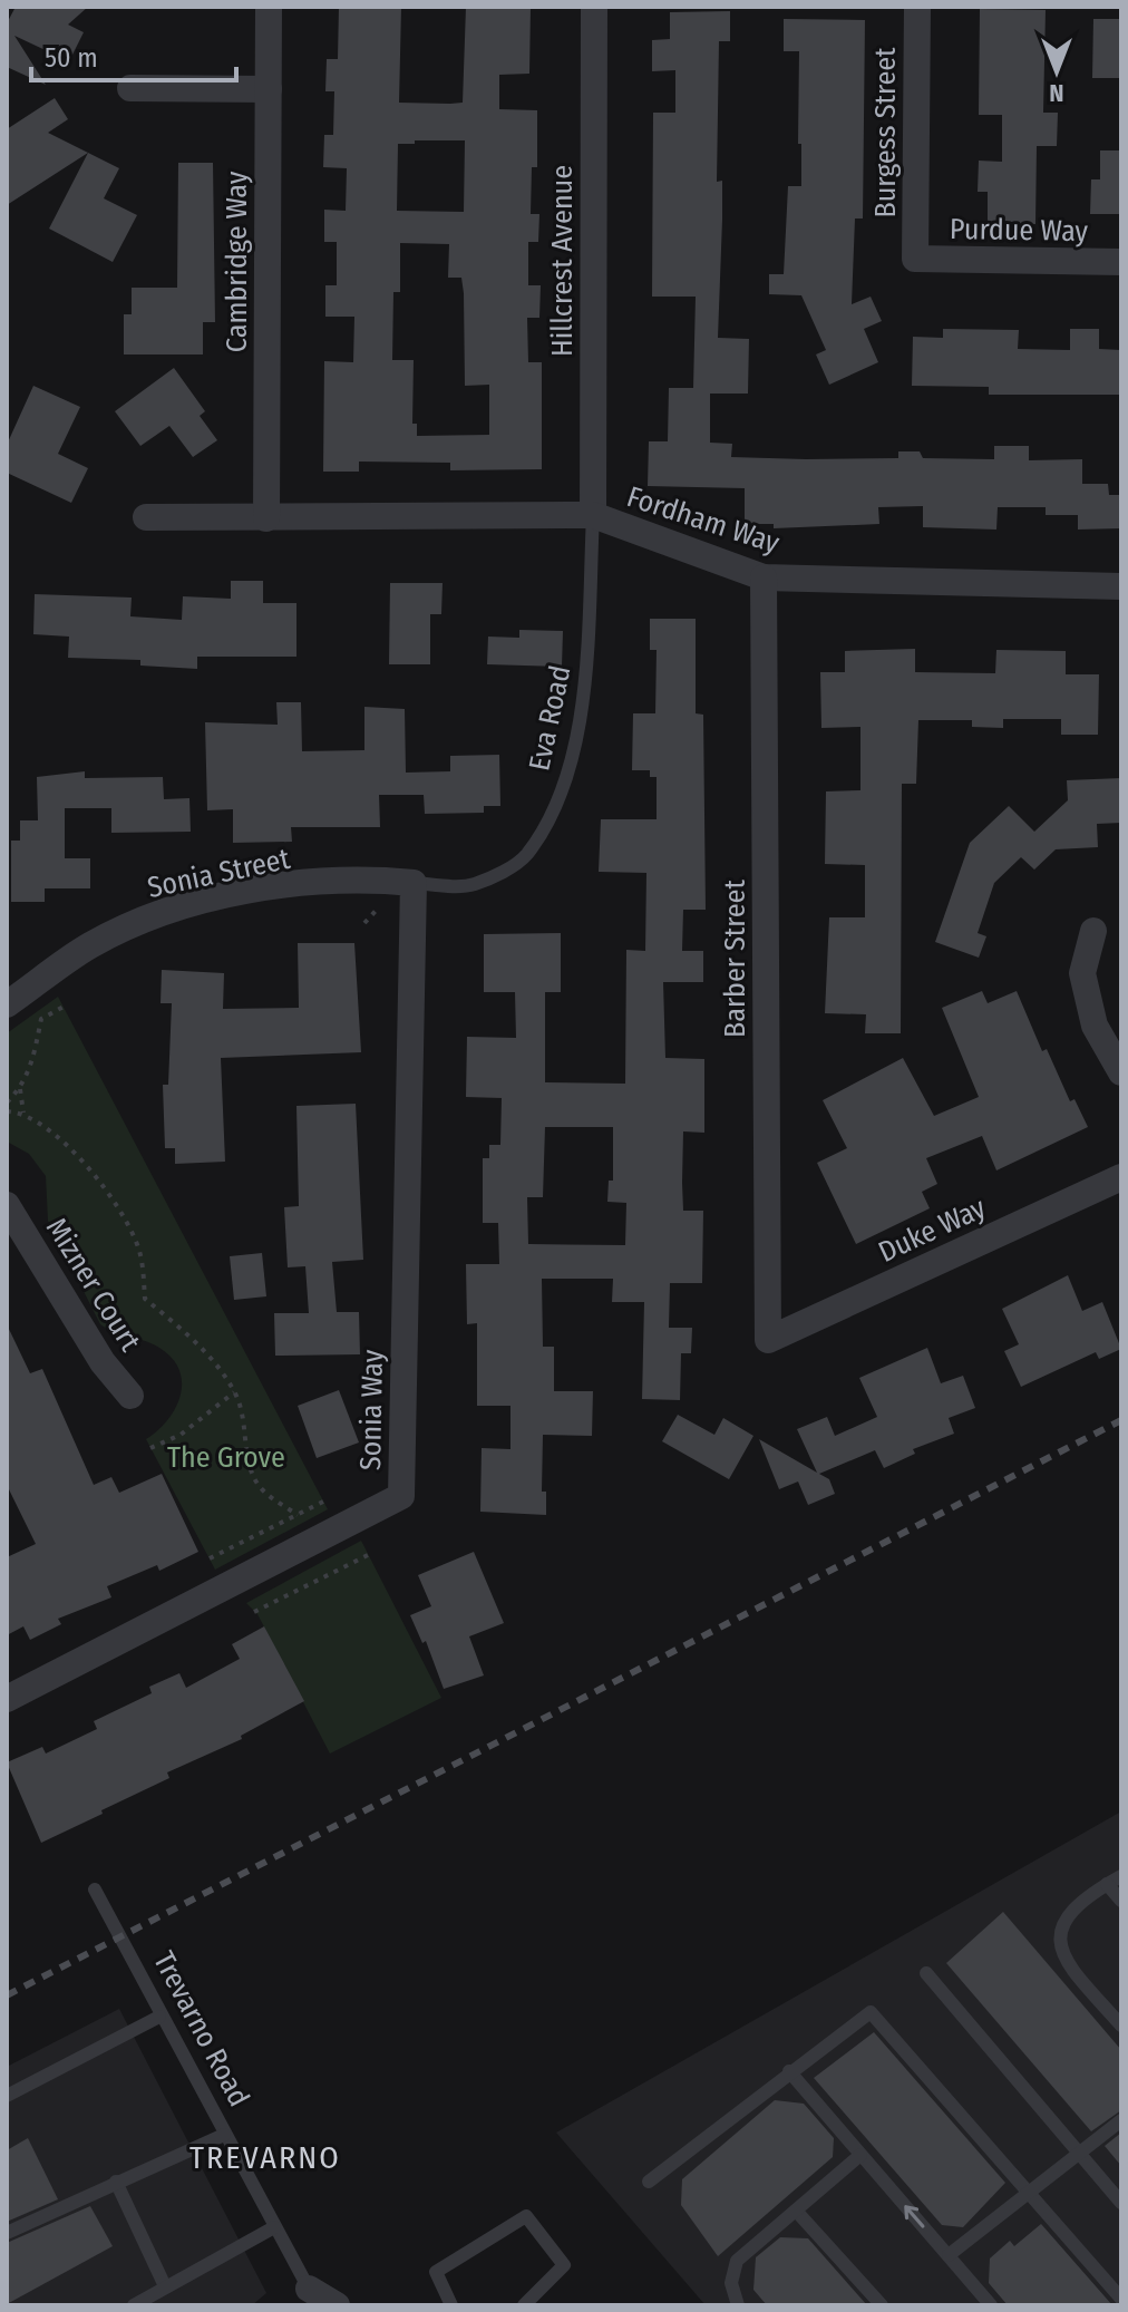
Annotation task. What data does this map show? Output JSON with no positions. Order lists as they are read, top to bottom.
{
  "streets": {
    "street": [
      "Burgess Street",
      "Purdue Way",
      "Hillcrest Avenue",
      "Cambridge Way",
      "Fordham Way",
      "Sonia Street",
      "Barber Street",
      "Duke Way",
      "Mizner Court",
      "Sonia Way",
      "Trevarno Road"
    ],
    "lane": ["Eva Road"]
  },
  "crossings": [
    ["Burgess Street", "Purdue Way"],
    ["Hillcrest Avenue", "Fordham Way"],
    ["Hillcrest Avenue", "Eva Road"],
    ["Cambridge Way", "Fordham Way"],
    ["Fordham Way", "Eva Road"],
    ["Fordham Way", "Barber Street"],
    ["Eva Road", "Sonia Street"],
    ["Eva Road", "Sonia Way"],
    ["Sonia Street", "Sonia Way"],
    ["Barber Street", "Duke Way"]
  ],
  "districts": ["TREVARNO"],
  "parks": ["The Grove"],
  "scale_bar": "50 m",
  "north": "bottom"
}
